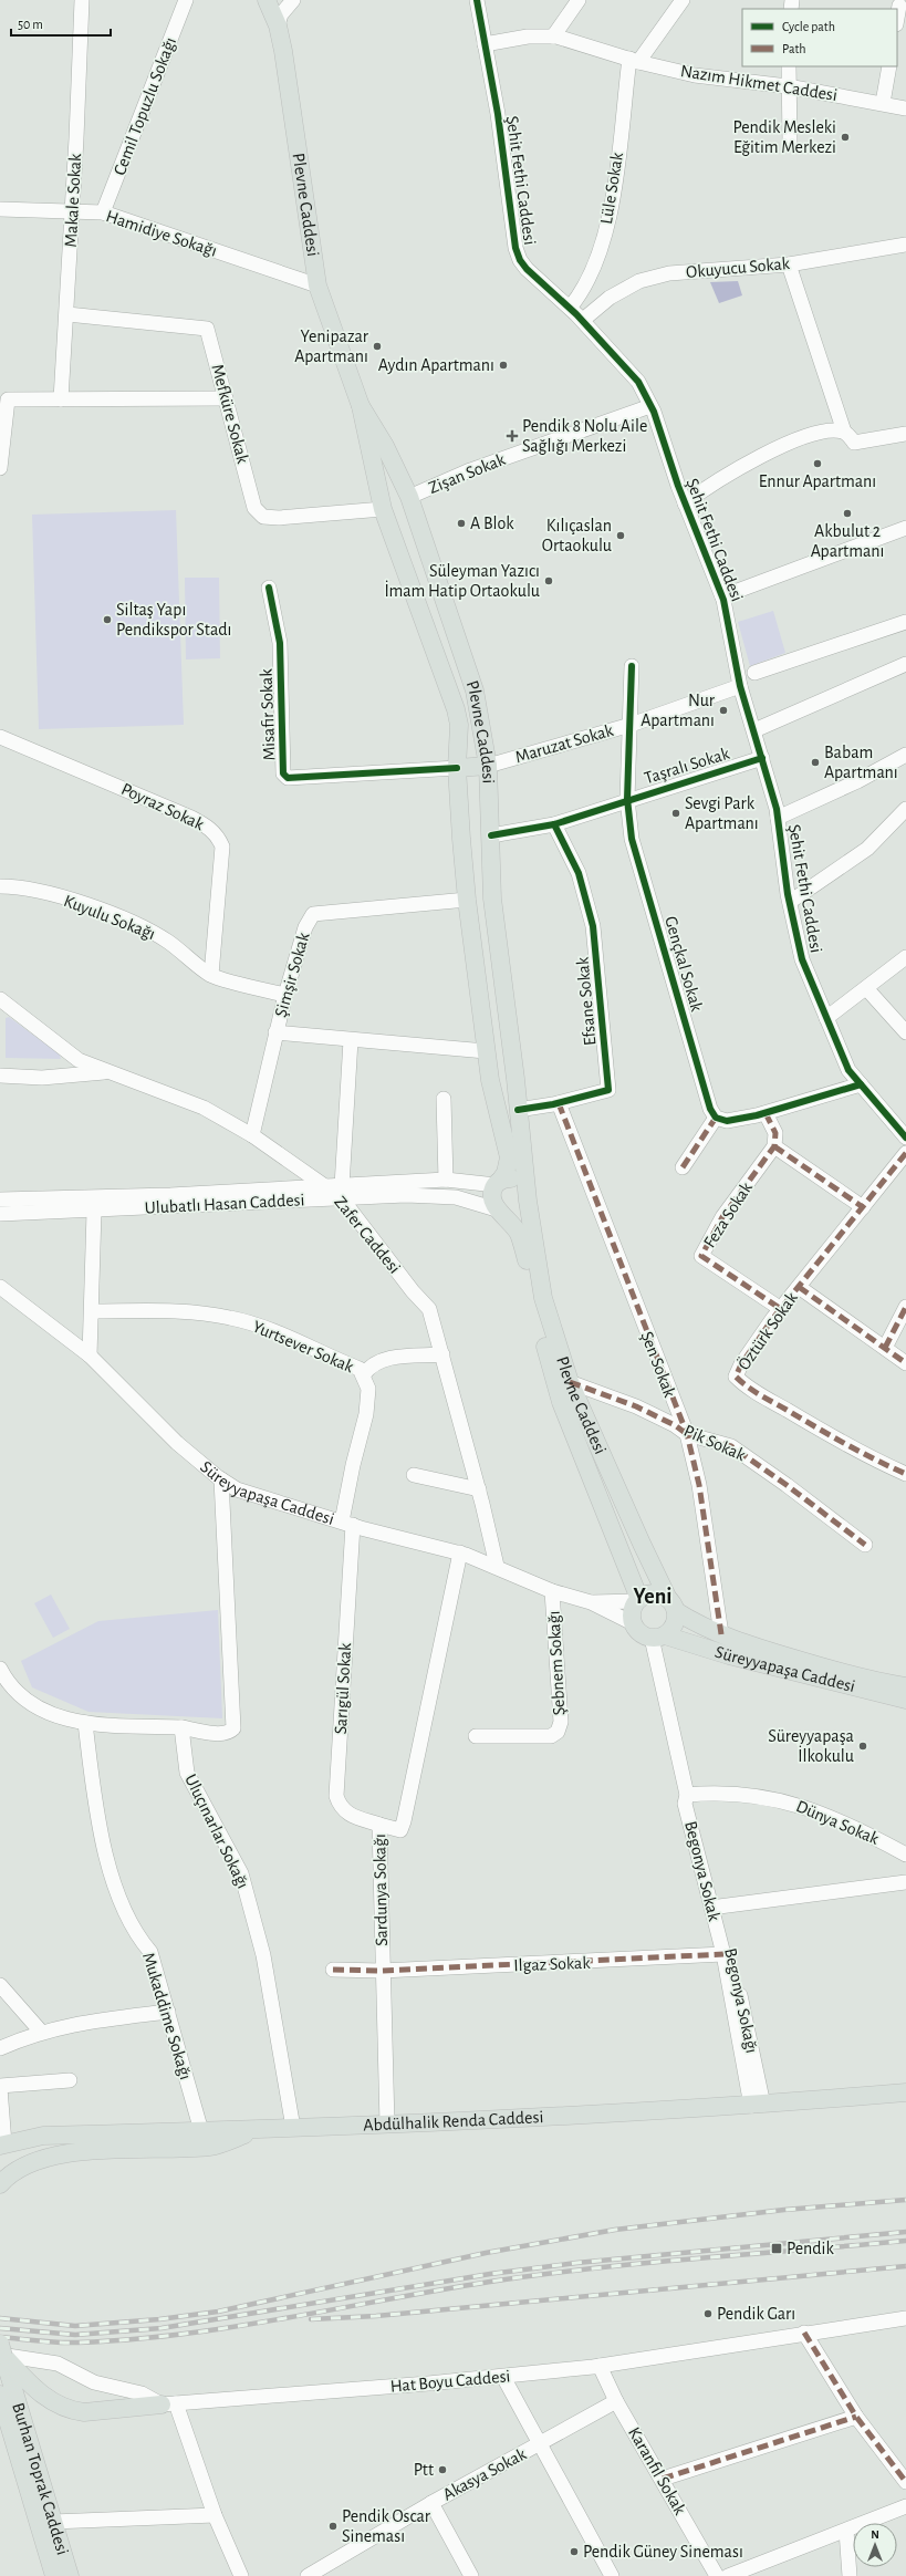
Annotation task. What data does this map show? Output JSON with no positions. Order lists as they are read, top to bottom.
{
  "streets": {
    "main road": [
      "Plevne Caddesi",
      "Süreyyapaşa Caddesi",
      "Abdülhalik Renda Caddesi",
      "Burhan Toprak Caddesi"
    ],
    "street": [
      "Nazım Hikmet Caddesi",
      "Cemil Topuzlu Sokağı",
      "Şehit Fethi Caddesi",
      "Lüle Sokak",
      "Makale Sokak",
      "Hamidiye Sokağı",
      "Okuyucu Sokak",
      "Mefküre Sokak",
      "Zişan Sokak",
      "Misafir Sokak",
      "Maruzat Sokak",
      "Taşralı Sokak",
      "Poyraz Sokak",
      "Kuyulu Sokağı",
      "Gençkal Sokak",
      "Şimşir Sokak",
      "Efsane Sokak",
      "Ulubatlı Hasan Caddesi",
      "Feza Sokak",
      "Zafer Caddesi",
      "Öztürk Sokak",
      "Yurtsever Sokak",
      "Şen Sokak",
      "Pik Sokak",
      "Şebnem Sokağı",
      "Sarıgül Sokak",
      "Dünya Sokak",
      "Uluçınarlar Sokağı",
      "Begonya Sokak",
      "Sardunya Sokağı",
      "Ilgaz Sokak",
      "Begonya Sokağı",
      "Mukaddime Sokağı",
      "Hat Boyu Caddesi",
      "Karanfil Sokak",
      "Akasya Sokak"
    ]
  },
  "crossings": [
    ["Nazım Hikmet Caddesi", "Şehit Fethi Caddesi"],
    ["Nazım Hikmet Caddesi", "Lüle Sokak"],
    ["Cemil Topuzlu Sokağı", "Hamidiye Sokağı"],
    ["Şehit Fethi Caddesi", "Lüle Sokak"],
    ["Şehit Fethi Caddesi", "Okuyucu Sokak"],
    ["Şehit Fethi Caddesi", "Zişan Sokak"],
    ["Şehit Fethi Caddesi", "Maruzat Sokak"],
    ["Şehit Fethi Caddesi", "Taşralı Sokak"],
    ["Makale Sokak", "Hamidiye Sokağı"],
    ["Makale Sokak", "Mefküre Sokak"],
    ["Plevne Caddesi", "Hamidiye Sokağı"],
    ["Plevne Caddesi", "Mefküre Sokak"],
    ["Plevne Caddesi", "Zişan Sokak"],
    ["Plevne Caddesi", "Misafir Sokak"],
    ["Plevne Caddesi", "Maruzat Sokak"],
    ["Plevne Caddesi", "Taşralı Sokak"],
    ["Plevne Caddesi", "Şimşir Sokak"],
    ["Plevne Caddesi", "Efsane Sokak"],
    ["Plevne Caddesi", "Ulubatlı Hasan Caddesi"],
    ["Plevne Caddesi", "Pik Sokak"],
    ["Plevne Caddesi", "Süreyyapaşa Caddesi"],
    ["Plevne Caddesi", "Begonya Sokak"],
    ["Maruzat Sokak", "Gençkal Sokak"],
    ["Taşralı Sokak", "Gençkal Sokak"],
    ["Taşralı Sokak", "Efsane Sokak"],
    ["Poyraz Sokak", "Kuyulu Sokağı"],
    ["Kuyulu Sokağı", "Şimşir Sokak"],
    ["Şimşir Sokak", "Zafer Caddesi"],
    ["Efsane Sokak", "Şen Sokak"],
    ["Ulubatlı Hasan Caddesi", "Zafer Caddesi"],
    ["Feza Sokak", "Öztürk Sokak"],
    ["Zafer Caddesi", "Süreyyapaşa Caddesi"],
    ["Yurtsever Sokak", "Süreyyapaşa Caddesi"],
    ["Yurtsever Sokak", "Sarıgül Sokak"],
    ["Şen Sokak", "Pik Sokak"],
    ["Şen Sokak", "Süreyyapaşa Caddesi"],
    ["Süreyyapaşa Caddesi", "Şebnem Sokağı"],
    ["Süreyyapaşa Caddesi", "Sarıgül Sokak"],
    ["Süreyyapaşa Caddesi", "Begonya Sokak"],
    ["Süreyyapaşa Caddesi", "Sardunya Sokağı"],
    ["Sarıgül Sokak", "Sardunya Sokağı"],
    ["Dünya Sokak", "Begonya Sokak"],
    ["Dünya Sokak", "Begonya Sokağı"],
    ["Uluçınarlar Sokağı", "Abdülhalik Renda Caddesi"],
    ["Begonya Sokak", "Ilgaz Sokak"],
    ["Begonya Sokak", "Begonya Sokağı"],
    ["Begonya Sokak", "Abdülhalik Renda Caddesi"],
    ["Sardunya Sokağı", "Ilgaz Sokak"],
    ["Sardunya Sokağı", "Abdülhalik Renda Caddesi"],
    ["Begonya Sokağı", "Abdülhalik Renda Caddesi"],
    ["Mukaddime Sokağı", "Abdülhalik Renda Caddesi"],
    ["Hat Boyu Caddesi", "Karanfil Sokak"],
    ["Karanfil Sokak", "Akasya Sokak"]
  ],
  "districts": ["Yeni"],
  "places": {
    "other": [
      "Pendik Mesleki Eğitim Merkezi",
      "Yenipazar Apartmanı",
      "Aydın Apartmanı",
      "Ennur Apartmanı",
      "Akbulut 2 Apartmanı",
      "A Blok",
      "Kılıçaslan Ortaokulu",
      "Süleyman Yazıcı İmam Hatip Ortaokulu",
      "Siltaş Yapı Pendikspor Stadı",
      "Nur Apartmanı",
      "Babam Apartmanı",
      "Sevgi Park Apartmanı",
      "Süreyyapaşa İlkokulu",
      "Pendik Garı",
      "Ptt",
      "Pendik Oscar Sineması",
      "Pendik Güney Sineması"
    ],
    "health": ["Pendik 8 Nolu Aile Sağlığı Merkezi"],
    "transit": ["Pendik"]
  },
  "legend": ["Cycle path", "Path"],
  "scale_bar": "50 m",
  "north": "top"
}
